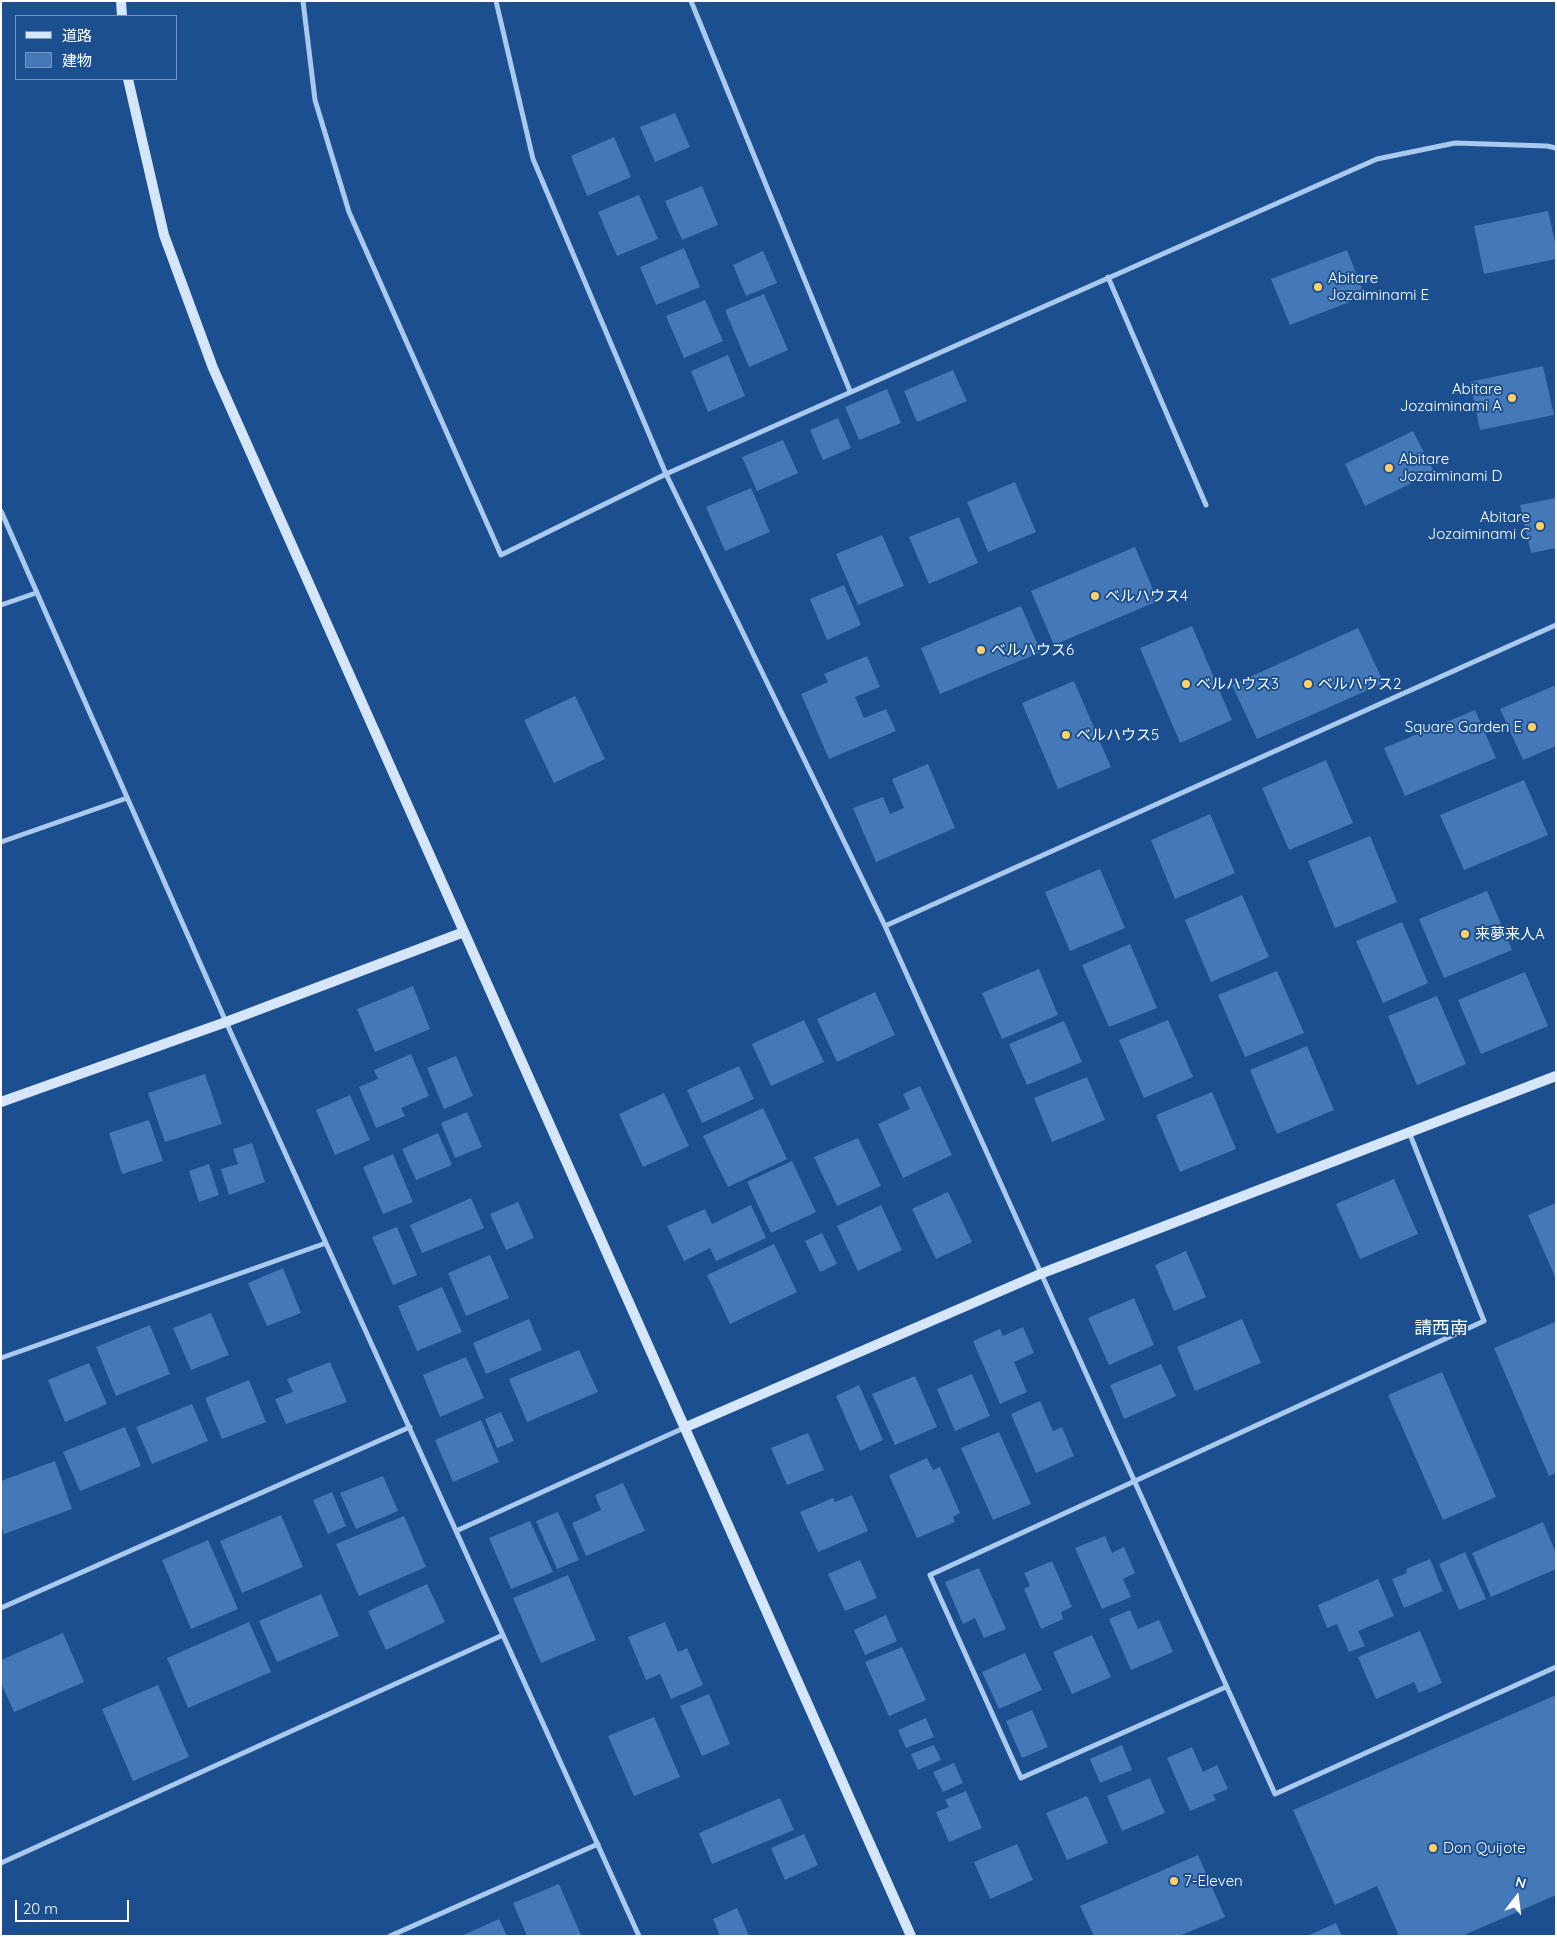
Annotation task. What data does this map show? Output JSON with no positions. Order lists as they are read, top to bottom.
{
  "districts": ["請西南"],
  "places": [
    "Abitare Jozaiminami E",
    "Abitare Jozaiminami A",
    "Abitare Jozaiminami D",
    "Abitare Jozaiminami C",
    "ベルハウス4",
    "ベルハウス6",
    "ベルハウス3",
    "ベルハウス2",
    "Square Garden E",
    "ベルハウス5",
    "来夢来人A",
    "Don Quijote",
    "7-Eleven"
  ],
  "legend": ["道路", "建物"],
  "scale_bar": "20 m",
  "north": "top"
}
